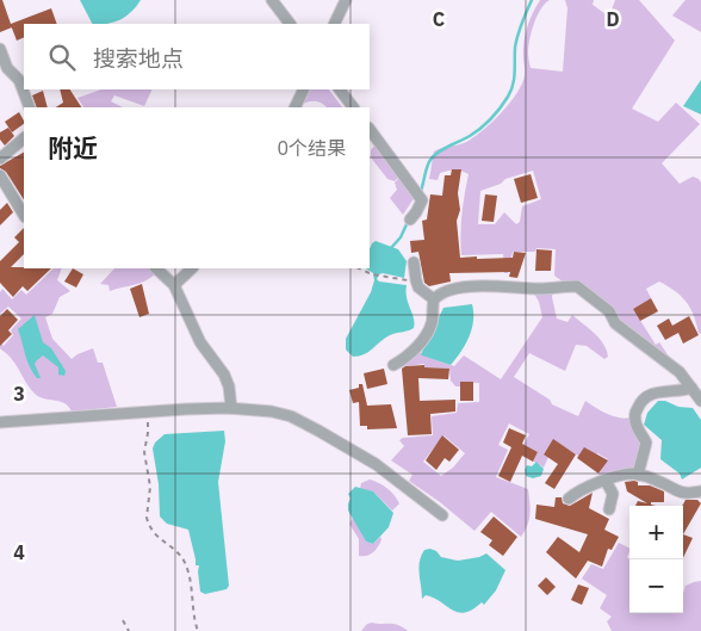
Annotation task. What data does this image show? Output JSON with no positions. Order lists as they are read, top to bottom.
{
  "page": {
    "search": "搜索地点",
    "heading": ["附近", "0个结果"],
    "map_buttons": ["+", "−"]
  },
  "grid": {
    "columns": ["C", "D"],
    "rows": ["3", "4"]
  }
}
